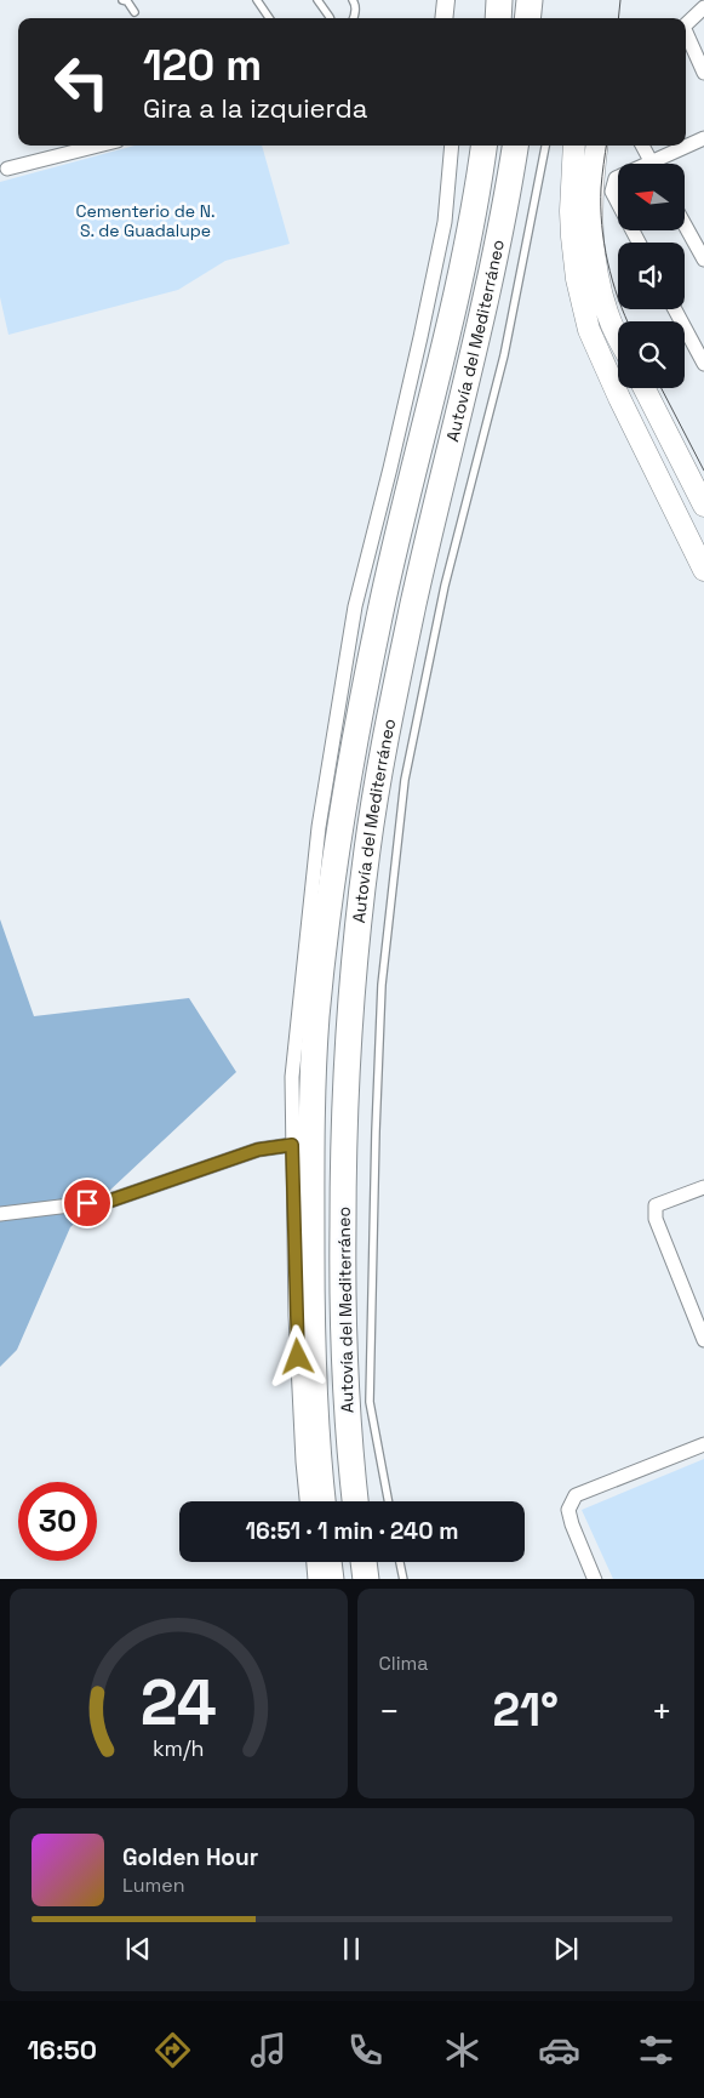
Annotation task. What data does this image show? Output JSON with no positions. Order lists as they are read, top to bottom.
{
  "streets": {
    "highway": ["Autovía del Mediterráneo"]
  },
  "parks": ["Cementerio de N. S. de Guadalupe"],
  "north": "left",
  "page": {
    "turn": ["120 m", "Gira a la izquierda"],
    "limit": "30",
    "trip": "16:51 · 1 min · 240 m",
    "tile": "Clima",
    "heat": ["−", "21°", "+"],
    "song": ["Golden Hour", "Lumen"],
    "tabs": "16:50",
    "gauge": ["24", "km/h"]
  }
}
